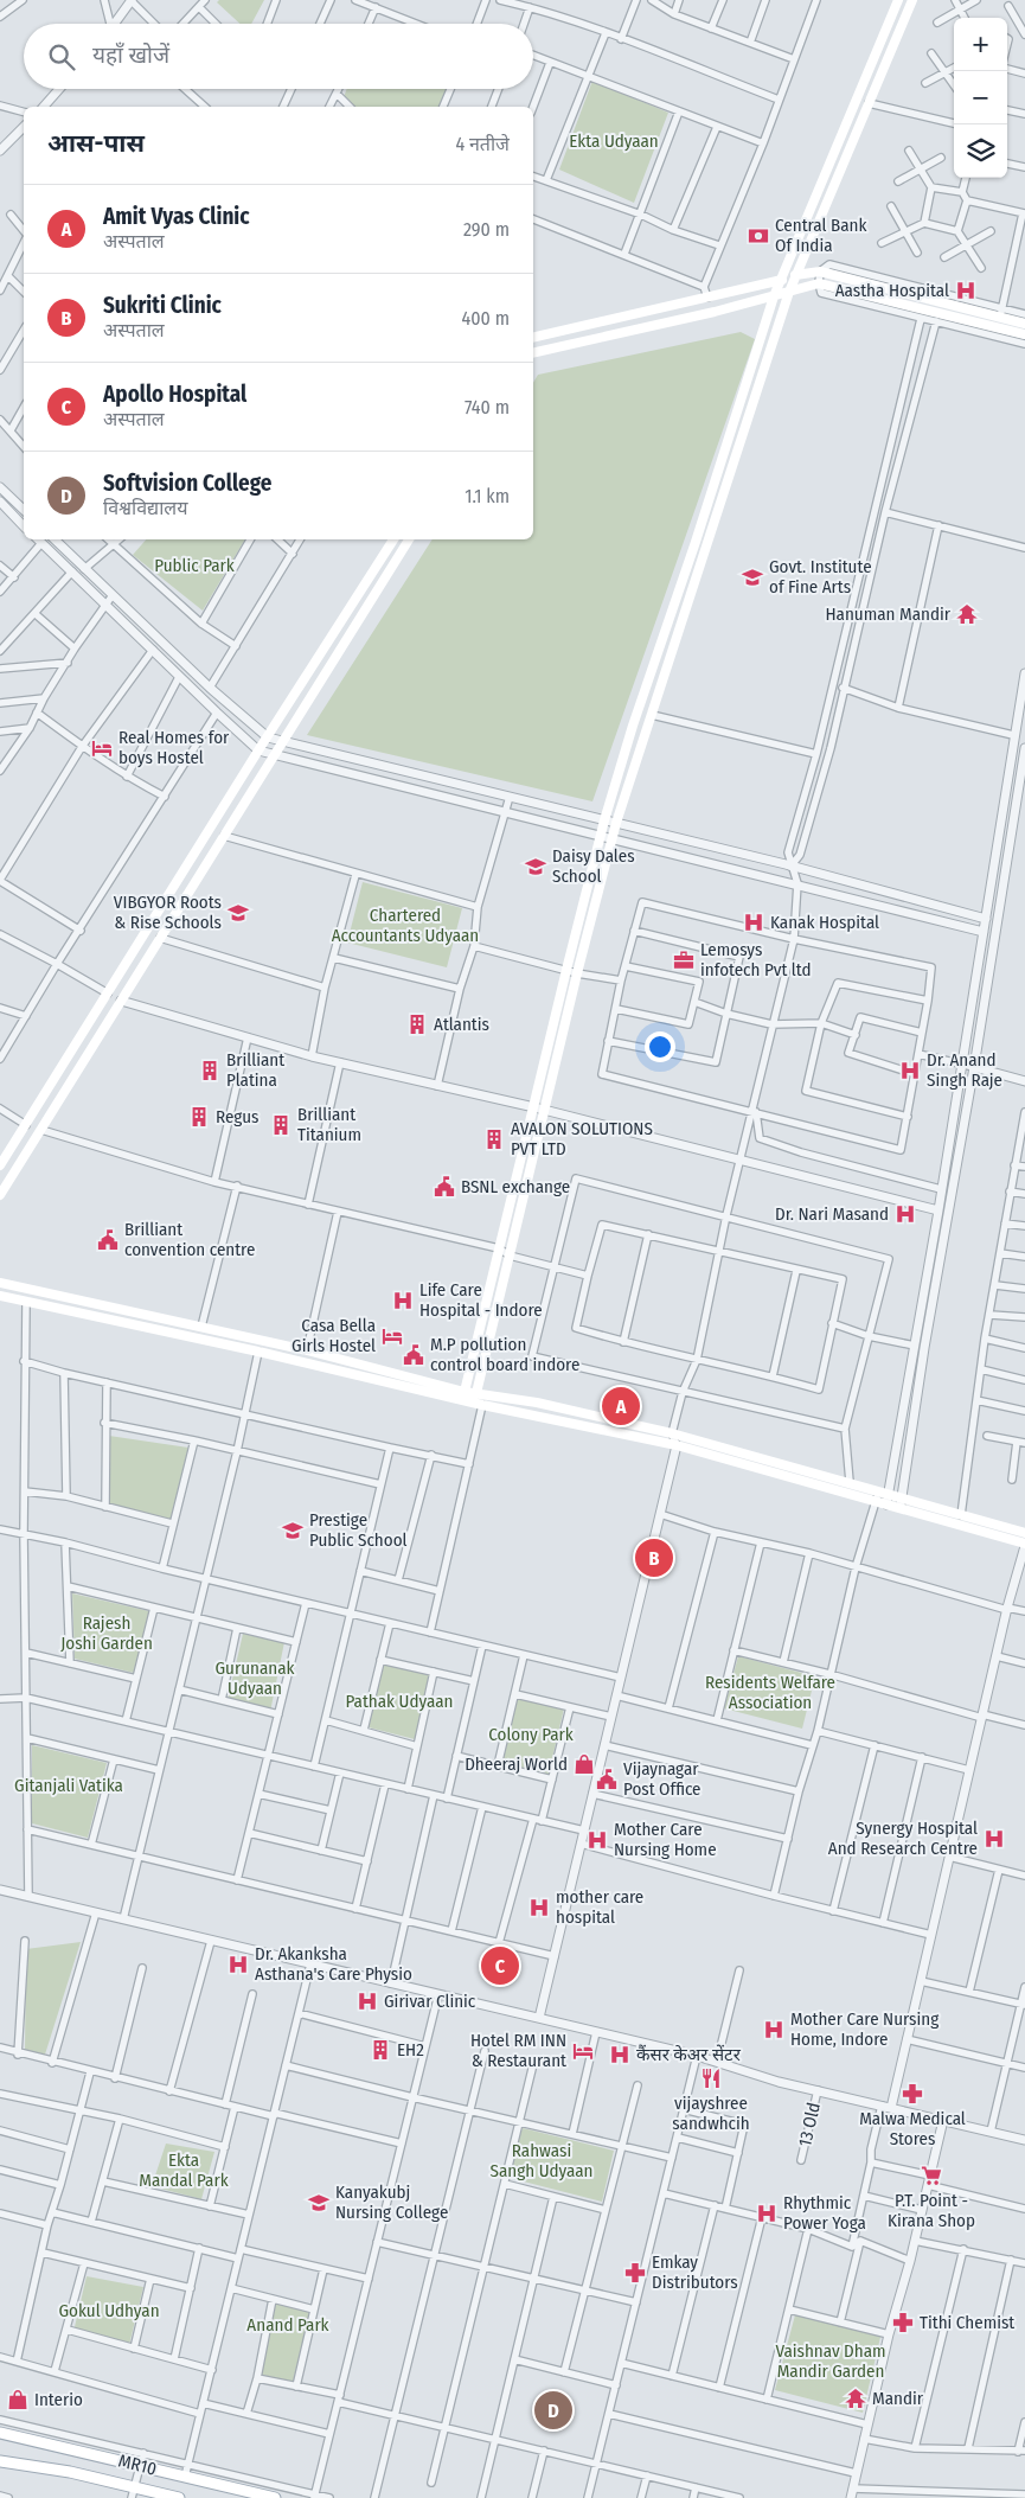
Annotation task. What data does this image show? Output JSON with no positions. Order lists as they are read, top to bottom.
{
  "streets": {
    "main road": ["MR10"],
    "street": ["13 Old"]
  },
  "parks": [
    "Ekta Udyaan",
    "Public Park",
    "Chartered Accountants Udyaan",
    "Rajesh Joshi Garden",
    "Gurunanak Udyaan",
    "Residents Welfare Association",
    "Pathak Udyaan",
    "Colony Park",
    "Gitanjali Vatika",
    "Rahwasi Sangh Udyaan",
    "Ekta Mandal Park",
    "Gokul Udhyan",
    "Anand Park",
    "Vaishnav Dham Mandir Garden"
  ],
  "places": {
    "bank": ["Central Bank Of India"],
    "hospital": [
      "Aastha Hospital",
      "Kanak Hospital",
      "Dr. Anand Singh Raje",
      "Dr. Nari Masand",
      "Life Care Hospital - Indore",
      "Synergy Hospital And Research Centre",
      "Mother Care Nursing Home",
      "mother care hospital",
      "Dr. Akanksha Asthana's Care Physio",
      "Girivar Clinic",
      "Mother Care Nursing Home, Indore",
      "कैंसर केअर सेंटर",
      "Rhythmic Power Yoga"
    ],
    "school or university": [
      "Govt. Institute of Fine Arts",
      "Daisy Dales School",
      "VIBGYOR Roots & Rise Schools",
      "Prestige Public School",
      "Kanyakubj Nursing College"
    ],
    "temple": ["Hanuman Mandir", "Mandir"],
    "hotel": ["Real Homes for boys Hostel", "Casa Bella Girls Hostel", "Hotel RM INN & Restaurant"],
    "office": ["Lemosys infotech Pvt ltd"],
    "building": [
      "Atlantis",
      "Brilliant Platina",
      "Regus",
      "Brilliant Titanium",
      "AVALON SOLUTIONS PVT LTD",
      "EH2"
    ],
    "public building": [
      "BSNL exchange",
      "Brilliant convention centre",
      "M.P pollution control board indore",
      "Vijaynagar Post Office"
    ],
    "shop": ["Dheeraj World", "Interio"],
    "restaurant": ["vijayshree sandwhcih"],
    "pharmacy": ["Malwa Medical Stores", "Emkay Distributors", "Tithi Chemist"],
    "supermarket": ["P.T. Point - Kirana Shop"]
  },
  "page": {
    "map_buttons": ["+", "−"],
    "search": "यहाँ खोजें",
    "heading": ["आस-पास", "4 नतीजे"],
    "list": [
      {
        "mark": "A",
        "name": "Amit Vyas Clinic",
        "note": "अस्पताल",
        "value": "290 m"
      },
      {
        "mark": "B",
        "name": "Sukriti Clinic",
        "note": "अस्पताल",
        "value": "400 m"
      },
      {
        "mark": "C",
        "name": "Apollo Hospital",
        "note": "अस्पताल",
        "value": "740 m"
      },
      {
        "mark": "D",
        "name": "Softvision College",
        "note": "विश्वविद्यालय",
        "value": "1.1 km"
      }
    ],
    "pins": [
      "A",
      "B",
      "C",
      "D"
    ]
  }
}
